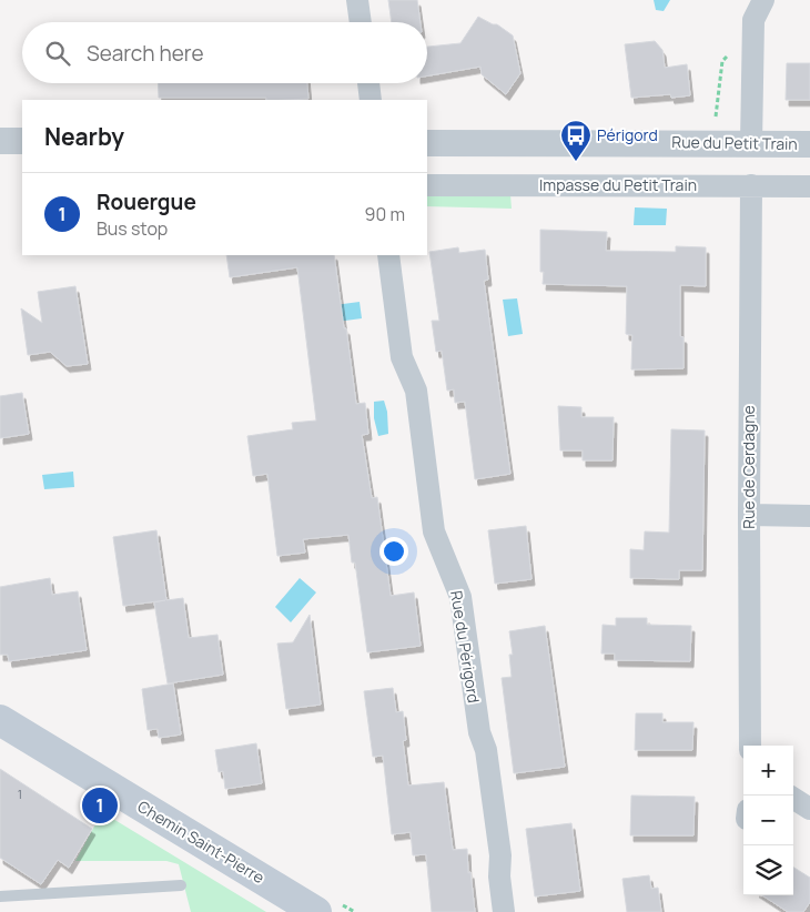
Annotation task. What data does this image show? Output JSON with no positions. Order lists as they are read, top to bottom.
{
  "streets": {
    "main road": ["Chemin Saint-Pierre"],
    "street": [
      "Rue du Petit Train",
      "Impasse du Petit Train",
      "Rue de Cerdagne",
      "Rue du Périgord"
    ]
  },
  "crossings": [
    ["Impasse du Petit Train", "Rue de Cerdagne"]
  ],
  "places": {
    "bus stop": ["Périgord"]
  },
  "house_numbers": ["1"],
  "page": {
    "search": "Search here",
    "heading": "Nearby",
    "list": [
      {
        "mark": "1",
        "name": "Rouergue",
        "note": "Bus stop",
        "value": "90 m"
      }
    ],
    "map_buttons": ["+", "−"],
    "pins": "1"
  }
}
